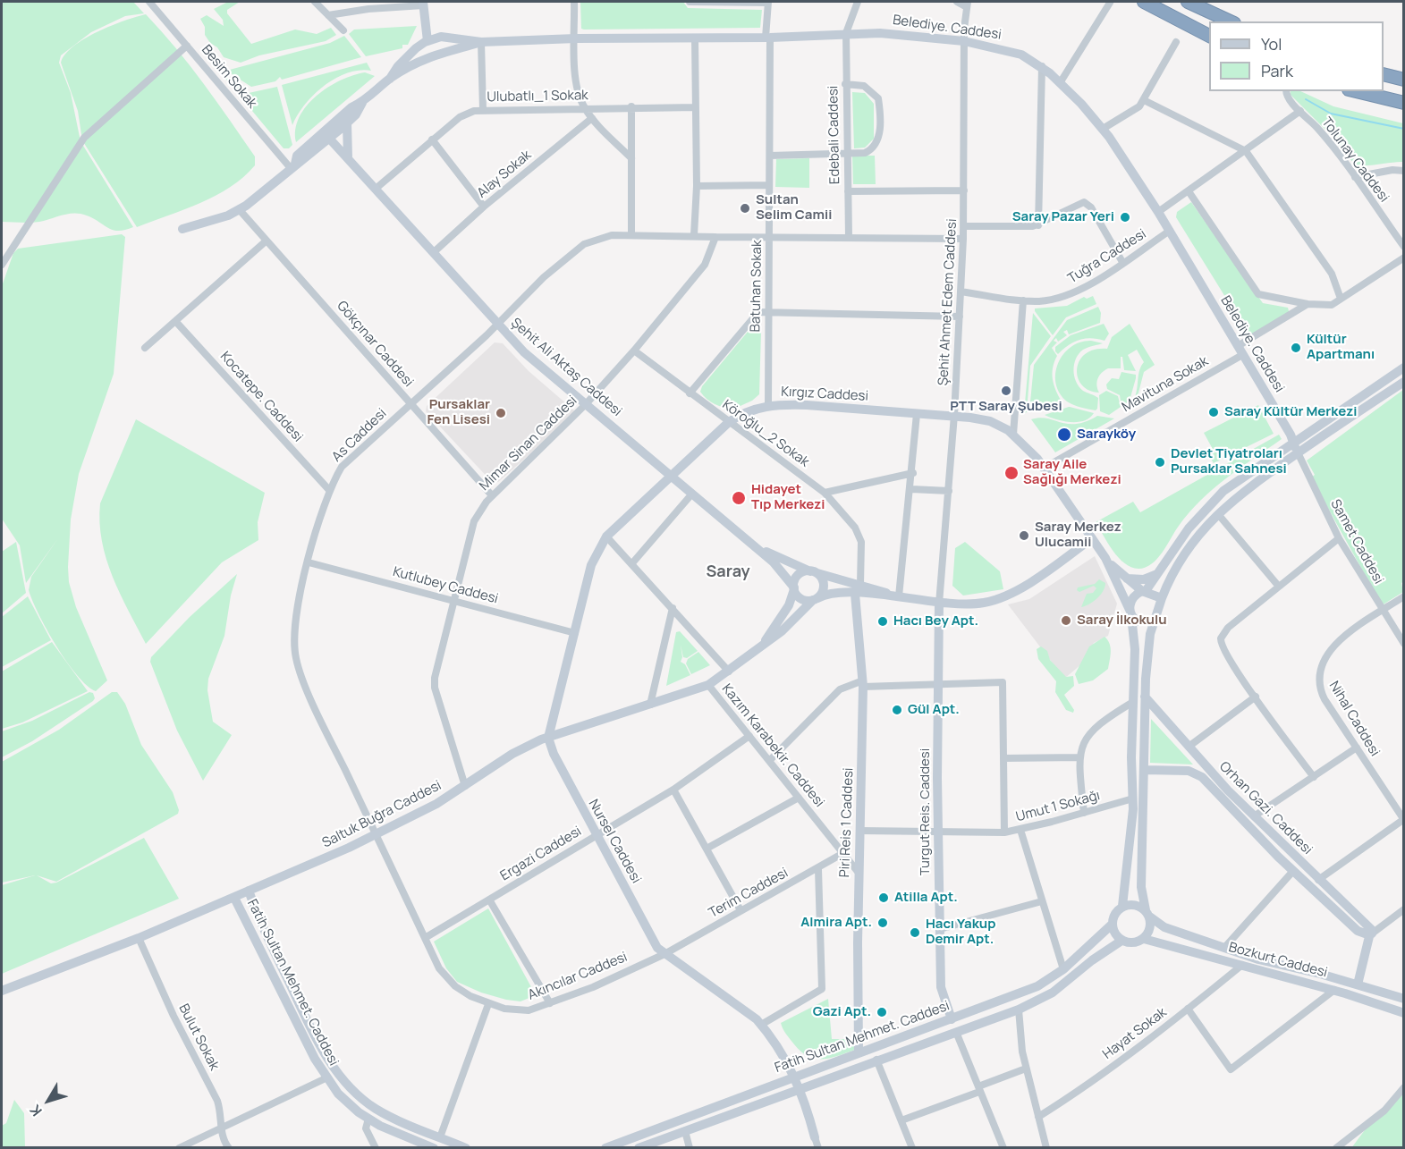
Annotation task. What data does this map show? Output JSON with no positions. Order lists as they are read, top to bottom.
{
  "streets": {
    "street": [
      "Belediye. Caddesi",
      "Besim Sokak",
      "Ulubatlı_1 Sokak",
      "Edebali Caddesi",
      "Tolunay Caddesi",
      "Alay Sokak",
      "Tuğra Caddesi",
      "Batuhan Sokak",
      "Şehit Ahmet Edem Caddesi",
      "Gökçınar Caddesi",
      "Şehit Ali Aktaş Caddesi",
      "Mavituna Sokak",
      "Kırgız Caddesi",
      "Kocatepe. Caddesi",
      "Köroğlu_2 Sokak",
      "As Caddesi",
      "Mimar Sinan Caddesi",
      "Samet Caddesi",
      "Kutlubey Caddesi",
      "Nihal Caddesi",
      "Kazım Karabekir. Caddesi",
      "Umut 1 Sokağı",
      "Orhan Gazi. Caddesi",
      "Turgut Reis. Caddesi",
      "Saltuk Buğra Caddesi",
      "Piri Reis 1 Caddesi",
      "Nursel Caddesi",
      "Ergazi Caddesi",
      "Terim Caddesi",
      "Bozkurt Caddesi",
      "Akıncılar Caddesi",
      "Fatih Sultan Mehmet. Caddesi",
      "Hayat Sokak",
      "Bulut Sokak"
    ]
  },
  "crossings": [
    ["Belediye. Caddesi", "Edebali Caddesi"],
    ["Belediye. Caddesi", "Tuğra Caddesi"],
    ["Belediye. Caddesi", "Batuhan Sokak"],
    ["Belediye. Caddesi", "Şehit Ahmet Edem Caddesi"],
    ["Belediye. Caddesi", "Mavituna Sokak"],
    ["Belediye. Caddesi", "Samet Caddesi"],
    ["Ulubatlı_1 Sokak", "Şehit Ali Aktaş Caddesi"],
    ["Alay Sokak", "Şehit Ali Aktaş Caddesi"],
    ["Tuğra Caddesi", "Şehit Ahmet Edem Caddesi"],
    ["Batuhan Sokak", "Kırgız Caddesi"],
    ["Şehit Ahmet Edem Caddesi", "Şehit Ali Aktaş Caddesi"],
    ["Şehit Ahmet Edem Caddesi", "Kırgız Caddesi"],
    ["Şehit Ahmet Edem Caddesi", "Turgut Reis. Caddesi"],
    ["Gökçınar Caddesi", "As Caddesi"],
    ["Gökçınar Caddesi", "Mimar Sinan Caddesi"],
    ["Şehit Ali Aktaş Caddesi", "Kırgız Caddesi"],
    ["Şehit Ali Aktaş Caddesi", "Köroğlu_2 Sokak"],
    ["Şehit Ali Aktaş Caddesi", "As Caddesi"],
    ["Şehit Ali Aktaş Caddesi", "Mimar Sinan Caddesi"],
    ["Şehit Ali Aktaş Caddesi", "Turgut Reis. Caddesi"],
    ["Şehit Ali Aktaş Caddesi", "Saltuk Buğra Caddesi"],
    ["Şehit Ali Aktaş Caddesi", "Piri Reis 1 Caddesi"],
    ["Mavituna Sokak", "Kırgız Caddesi"],
    ["Kırgız Caddesi", "Köroğlu_2 Sokak"],
    ["Kırgız Caddesi", "Kutlubey Caddesi"],
    ["Kırgız Caddesi", "Saltuk Buğra Caddesi"],
    ["Kırgız Caddesi", "Nursel Caddesi"],
    ["Kırgız Caddesi", "Fatih Sultan Mehmet. Caddesi"],
    ["Kocatepe. Caddesi", "As Caddesi"],
    ["Köroğlu_2 Sokak", "Mimar Sinan Caddesi"],
    ["As Caddesi", "Mimar Sinan Caddesi"],
    ["As Caddesi", "Kutlubey Caddesi"],
    ["As Caddesi", "Saltuk Buğra Caddesi"],
    ["As Caddesi", "Akıncılar Caddesi"],
    ["Mimar Sinan Caddesi", "Kutlubey Caddesi"],
    ["Mimar Sinan Caddesi", "Saltuk Buğra Caddesi"],
    ["Samet Caddesi", "Nihal Caddesi"],
    ["Kazım Karabekir. Caddesi", "Saltuk Buğra Caddesi"],
    ["Kazım Karabekir. Caddesi", "Piri Reis 1 Caddesi"],
    ["Kazım Karabekir. Caddesi", "Ergazi Caddesi"],
    ["Kazım Karabekir. Caddesi", "Terim Caddesi"],
    ["Umut 1 Sokağı", "Turgut Reis. Caddesi"],
    ["Umut 1 Sokağı", "Piri Reis 1 Caddesi"],
    ["Umut 1 Sokağı", "Fatih Sultan Mehmet. Caddesi"],
    ["Turgut Reis. Caddesi", "Fatih Sultan Mehmet. Caddesi"],
    ["Saltuk Buğra Caddesi", "Nursel Caddesi"],
    ["Saltuk Buğra Caddesi", "Akıncılar Caddesi"],
    ["Saltuk Buğra Caddesi", "Fatih Sultan Mehmet. Caddesi"],
    ["Saltuk Buğra Caddesi", "Bulut Sokak"],
    ["Piri Reis 1 Caddesi", "Fatih Sultan Mehmet. Caddesi"],
    ["Nursel Caddesi", "Ergazi Caddesi"],
    ["Nursel Caddesi", "Terim Caddesi"],
    ["Nursel Caddesi", "Akıncılar Caddesi"],
    ["Ergazi Caddesi", "Akıncılar Caddesi"],
    ["Terim Caddesi", "Akıncılar Caddesi"],
    ["Bozkurt Caddesi", "Fatih Sultan Mehmet. Caddesi"],
    ["Bozkurt Caddesi", "Hayat Sokak"]
  ],
  "districts": ["Saray"],
  "places": [
    "Sultan Selim Camii",
    "Saray Pazar Yeri",
    "Kültür Apartmanı",
    "PTT Saray Şubesi",
    "Saray Kültür Merkezi",
    "Pursaklar Fen Lisesi",
    "Sarayköy",
    "Devlet Tiyatroları Pursaklar Sahnesi",
    "Saray Aile Sağlığı Merkezi",
    "Hidayet Tıp Merkezi",
    "Saray Merkez Ulucamii",
    "Saray İlkokulu",
    "Hacı Bey Apt.",
    "Gül Apt.",
    "Atilla Apt.",
    "Almira Apt.",
    "Hacı Yakup Demir Apt.",
    "Gazi Apt."
  ],
  "legend": ["Yol", "Park"],
  "north": "bottom left"
}
